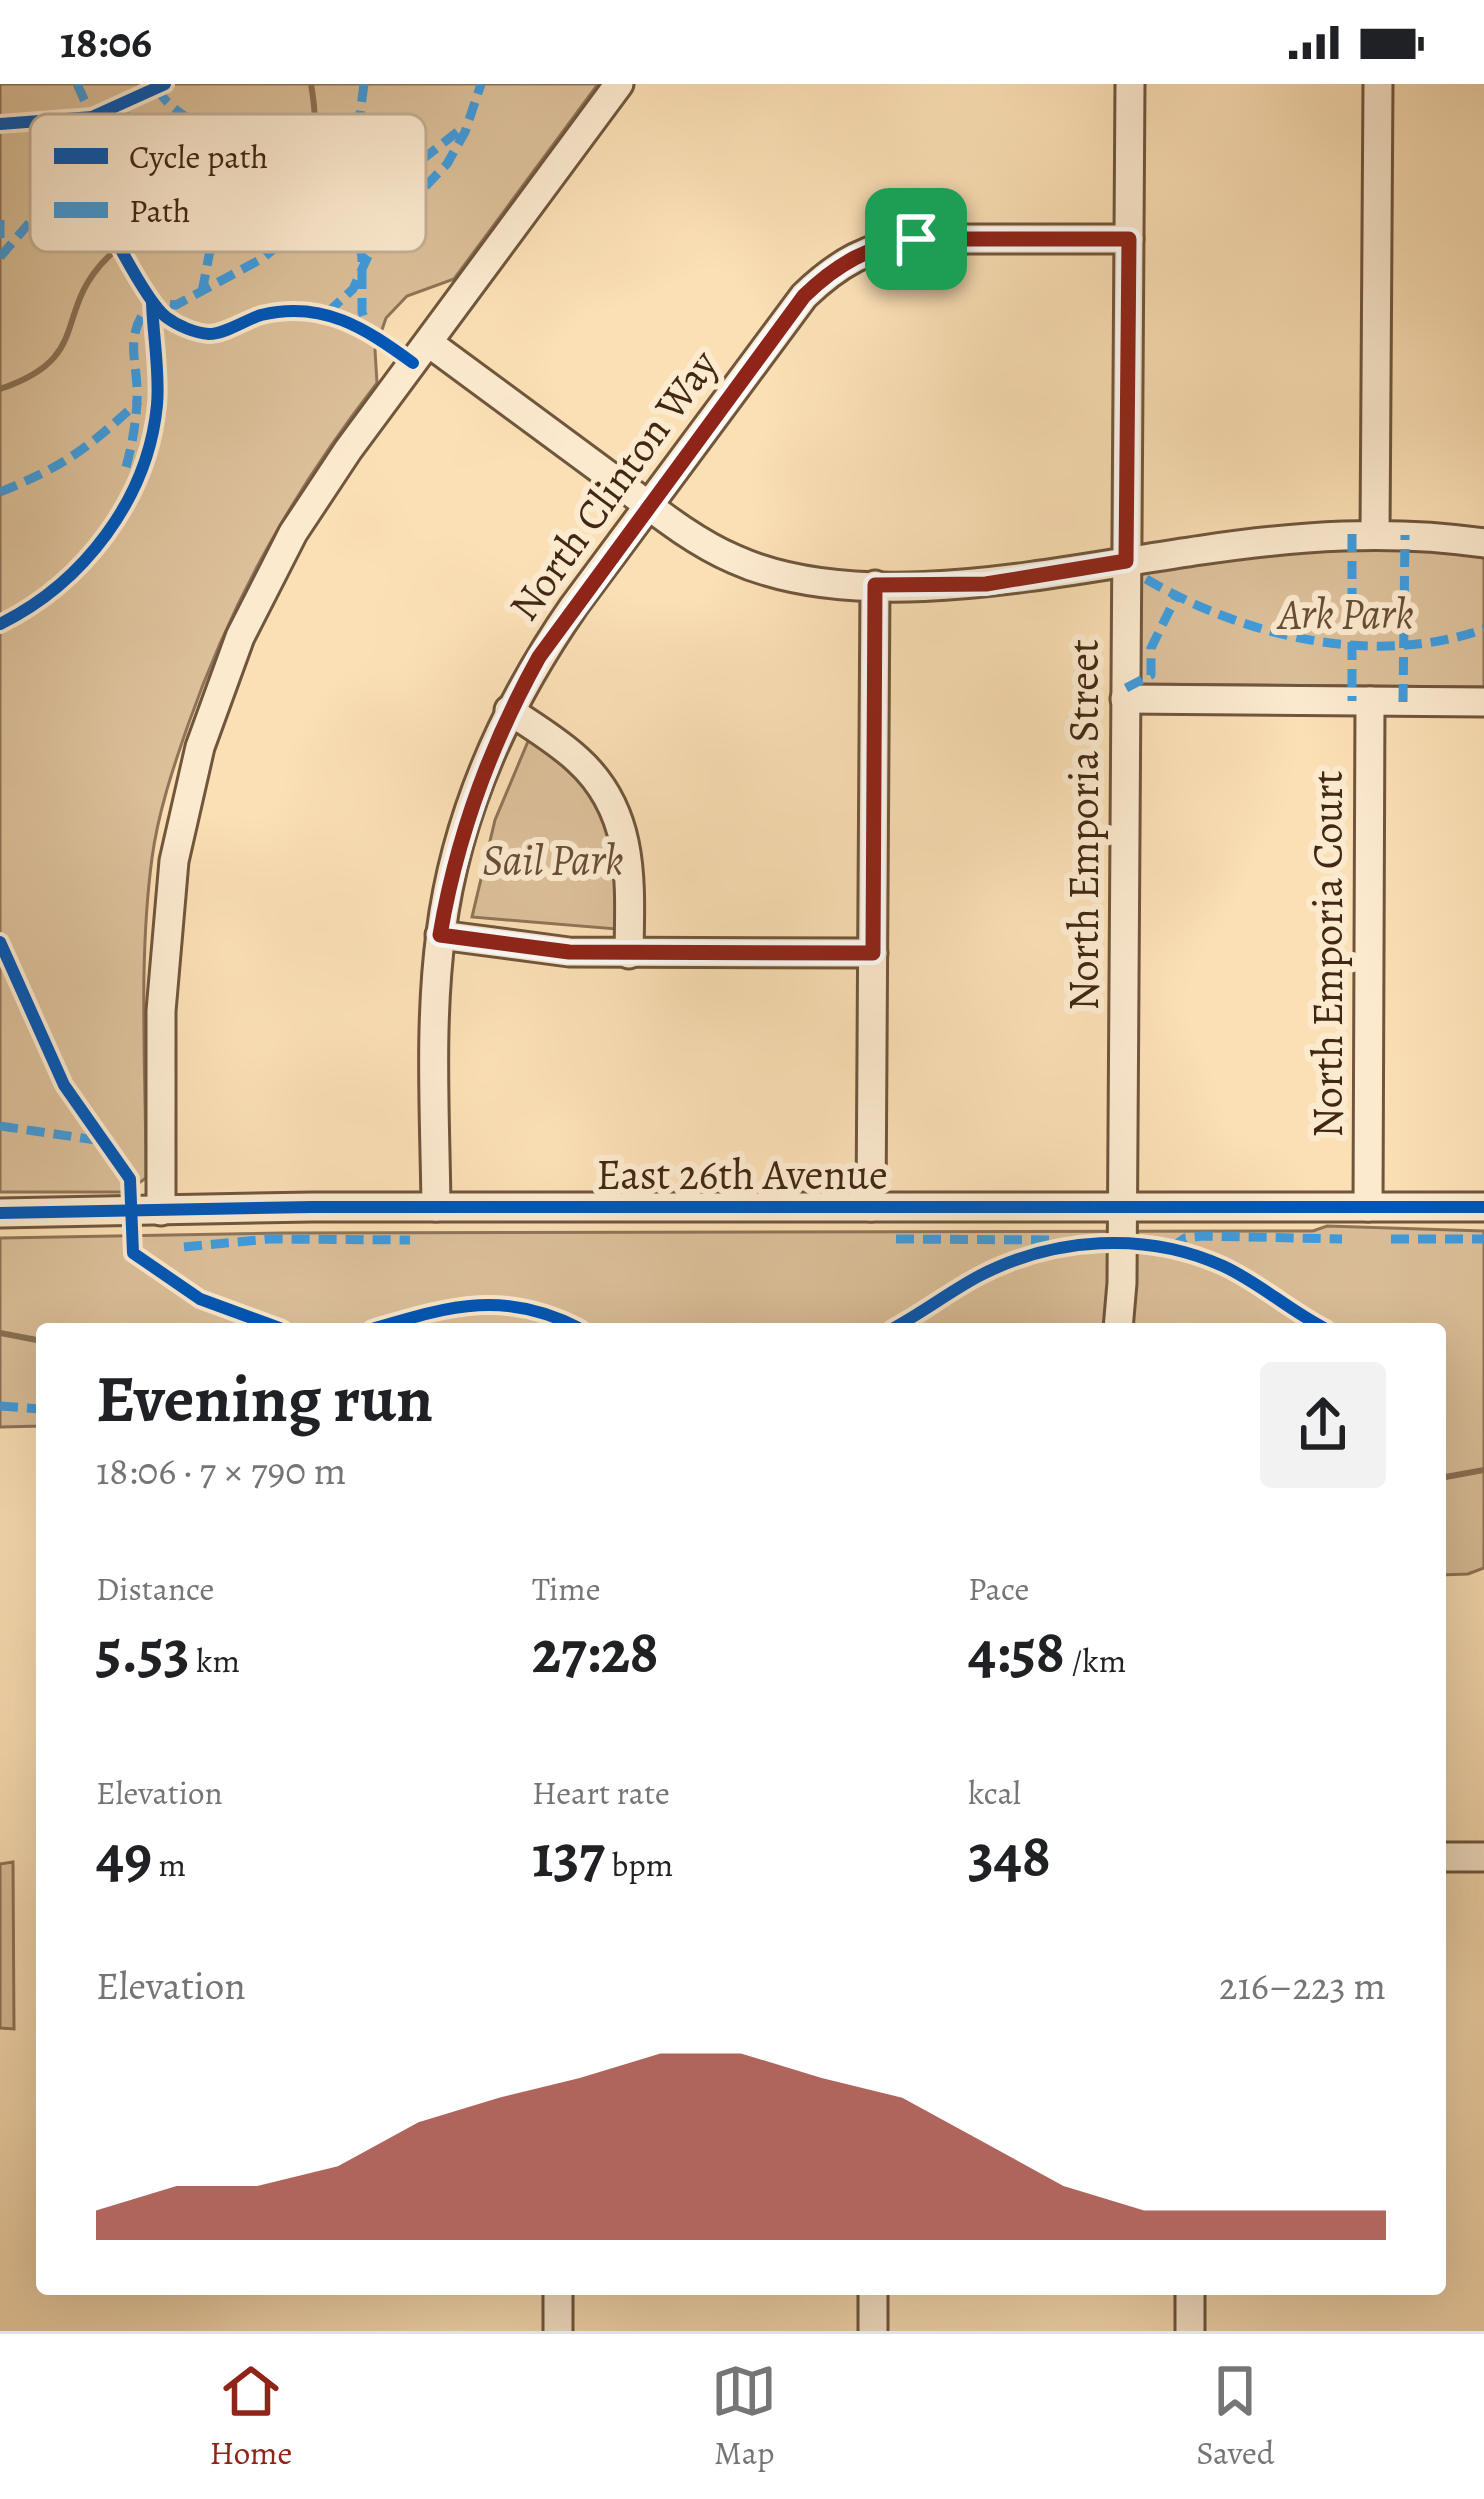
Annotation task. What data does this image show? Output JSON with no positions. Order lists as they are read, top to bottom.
{
  "streets": {
    "street": [
      "North Clinton Way",
      "North Emporia Street",
      "North Emporia Court",
      "East 26th Avenue"
    ]
  },
  "crossings": [
    ["North Clinton Way", "North Emporia Street"],
    ["North Clinton Way", "East 26th Avenue"],
    ["North Emporia Street", "East 26th Avenue"],
    ["North Emporia Court", "East 26th Avenue"]
  ],
  "parks": ["Ark Park", "Sail Park"],
  "legend": ["Cycle path", "Path"],
  "page": {
    "status": "18:06",
    "heading": ["Evening run", "18:06 · 7 × 790 m"],
    "stats": [
      ["Distance", "5.53 km"],
      ["Time", "27:28"],
      ["Pace", "4:58 /km"],
      ["Elevation", "49 m"],
      ["Heart rate", "137 bpm"],
      ["kcal", "348"]
    ],
    "chart": ["Elevation", "216–223 m"],
    "tabs": ["Home", "Map", "Saved"]
  }
}
